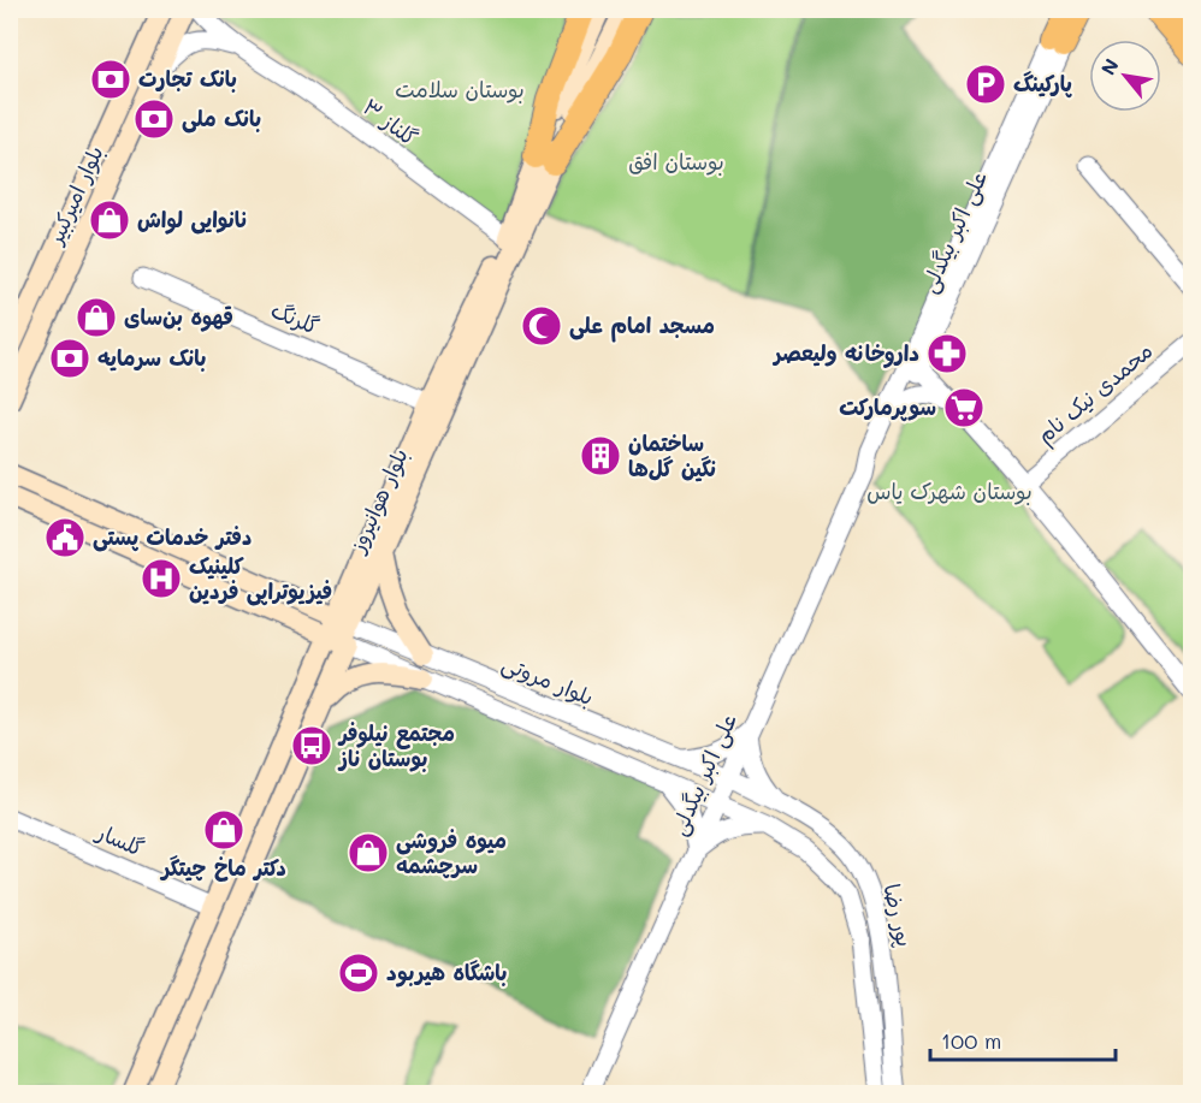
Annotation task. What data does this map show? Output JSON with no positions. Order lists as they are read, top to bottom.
{
  "streets": {
    "main road": ["بلوار امیرکبیر", "بلوار هوانیروز"],
    "street": [
      "گلناز ۳",
      "علی اکبر بیگدلی",
      "گلرنگ",
      "محمدی نیک نام",
      "بلوار مروتی",
      "گلسار",
      "پور رضا"
    ]
  },
  "crossings": [
    ["گلناز ۳", "بلوار هوانیروز"],
    ["علی اکبر بیگدلی", "بلوار مروتی"],
    ["علی اکبر بیگدلی", "پور رضا"],
    ["گلرنگ", "بلوار هوانیروز"],
    ["بلوار هوانیروز", "بلوار مروتی"],
    ["بلوار هوانیروز", "گلسار"],
    ["بلوار مروتی", "پور رضا"]
  ],
  "parks": ["بوستان سلامت", "بوستان افق", "بوستان شهرک یاس"],
  "places": {
    "bank": ["بانک تجارت", "بانک ملی", "بانک سرمایه"],
    "parking": ["پارکینگ"],
    "shop": [
      "نانوایی لواش",
      "قهوه بن‌سای",
      "دکتر ماخ چیتگر",
      "میوه فروشی سرچشمه"
    ],
    "mosque": ["مسجد امام علی"],
    "pharmacy": ["داروخانه ولیعصر"],
    "supermarket": ["سوپرمارکت"],
    "building": ["ساختمان نگین گل‌ها"],
    "public building": ["دفتر خدمات پستی"],
    "hospital": ["کلینیک فیزیوتراپی فردین"],
    "bus stop": ["مجتمع نیلوفر بوستان ناز"],
    "sports": ["باشگاه هیربود"]
  },
  "scale_bar": "100 m",
  "north": "top left"
}
